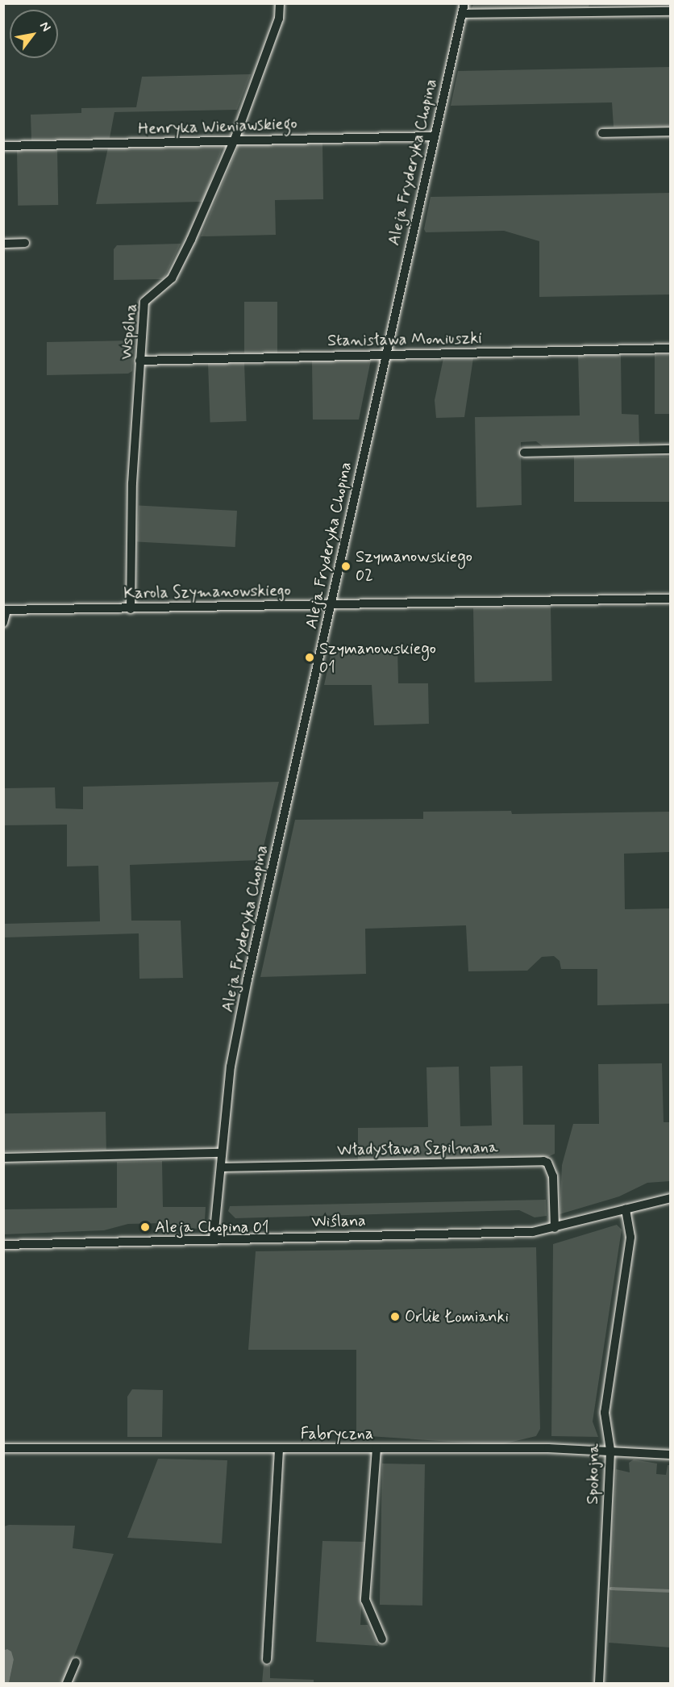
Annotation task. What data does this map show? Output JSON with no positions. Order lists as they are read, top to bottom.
{
  "streets": {
    "street": [
      "Henryka Wieniawskiego",
      "Aleja Fryderyka Chopina",
      "Wspólna",
      "Stanisława Moniuszki",
      "Karola Szymanowskiego",
      "Władysława Szpilmana",
      "Wiślana",
      "Fabryczna",
      "Spokojna"
    ]
  },
  "crossings": [
    ["Henryka Wieniawskiego", "Aleja Fryderyka Chopina"],
    ["Henryka Wieniawskiego", "Wspólna"],
    ["Aleja Fryderyka Chopina", "Stanisława Moniuszki"],
    ["Aleja Fryderyka Chopina", "Karola Szymanowskiego"],
    ["Aleja Fryderyka Chopina", "Władysława Szpilmana"],
    ["Aleja Fryderyka Chopina", "Wiślana"],
    ["Wspólna", "Stanisława Moniuszki"],
    ["Wspólna", "Karola Szymanowskiego"],
    ["Władysława Szpilmana", "Wiślana"],
    ["Wiślana", "Spokojna"],
    ["Fabryczna", "Spokojna"]
  ],
  "places": [
    "Szymanowskiego 02",
    "Szymanowskiego 01",
    "Aleja Chopina 01",
    "Orlik Łomianki"
  ],
  "north": "top right"
}
